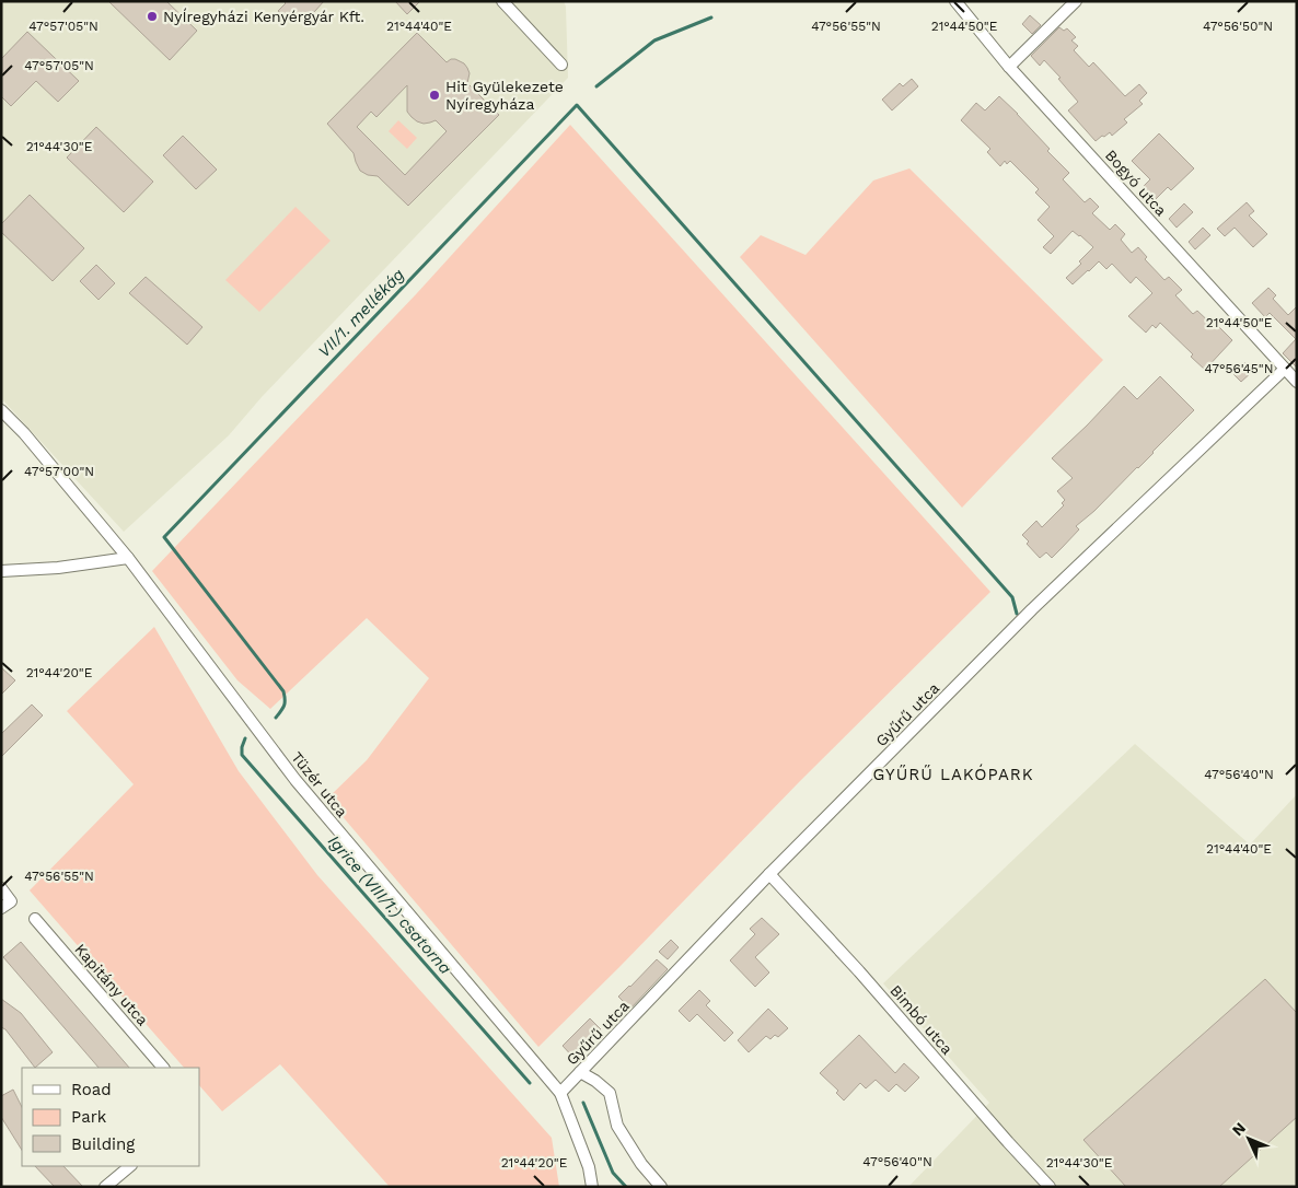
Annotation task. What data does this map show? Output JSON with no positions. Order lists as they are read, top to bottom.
{
  "streets": {
    "street": [
      "Bogyó utca",
      "Gyűrű utca",
      "Tüzér utca",
      "Kapitány utca",
      "Bimbó utca"
    ]
  },
  "crossings": [
    ["Bogyó utca", "Gyűrű utca"],
    ["Gyűrű utca", "Tüzér utca"],
    ["Gyűrű utca", "Bimbó utca"]
  ],
  "districts": ["GYŰRŰ LAKÓPARK"],
  "water": ["VII/1. mellékág", "Igrice (VIII/1.) csatorna"],
  "places": ["NyÍregyházi Kenyérgyár Kft.", "Hit Gyülekezete Nyíregyháza"],
  "legend": ["Road", "Park", "Building"],
  "north": "top left",
  "coordinates": [
    "21°44'40\"E",
    "21°44'50\"E",
    "47°57'05\"N",
    "47°56'55\"N",
    "47°56'50\"N",
    "21°44'30\"E",
    "47°56'45\"N",
    "47°57'00\"N",
    "21°44'20\"E",
    "47°56'40\"N"
  ]
}
